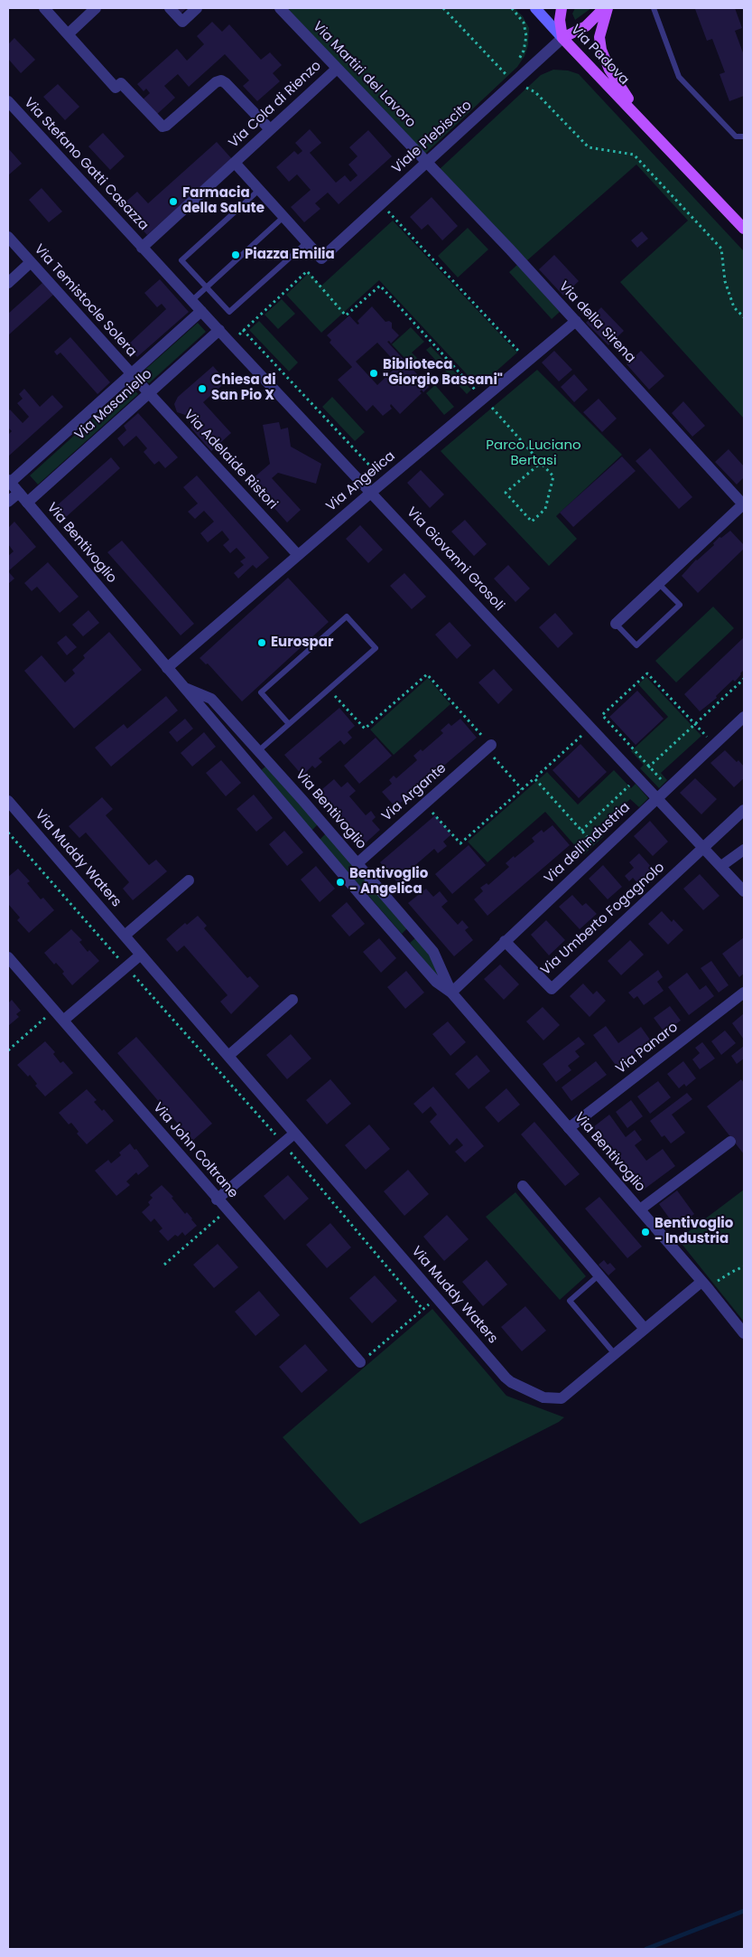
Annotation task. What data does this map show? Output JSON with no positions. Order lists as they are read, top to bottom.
{
  "streets": {
    "main road": ["Via Padova"],
    "street": [
      "Via Martiri del Lavoro",
      "Via Cola di Rienzo",
      "Viale Plebiscito",
      "Via Stefano Gatti Casazza",
      "Via Temistocle Solera",
      "Via della Sirena",
      "Via Masaniello",
      "Via Adelaide Ristori",
      "Via Angelica",
      "Via Bentivoglio",
      "Via Giovanni Grosoli",
      "Via Argante",
      "Via dell'Industria",
      "Via Muddy Waters",
      "Via Umberto Fogagnolo",
      "Via Panaro",
      "Via John Coltrane"
    ]
  },
  "crossings": [
    ["Via Padova", "Viale Plebiscito"],
    ["Via Martiri del Lavoro", "Via Cola di Rienzo"],
    ["Via Martiri del Lavoro", "Viale Plebiscito"],
    ["Via Martiri del Lavoro", "Via della Sirena"],
    ["Viale Plebiscito", "Via della Sirena"],
    ["Via Temistocle Solera", "Via Masaniello"],
    ["Via Temistocle Solera", "Via Adelaide Ristori"],
    ["Via della Sirena", "Via Angelica"],
    ["Via Masaniello", "Via Adelaide Ristori"],
    ["Via Masaniello", "Via Bentivoglio"],
    ["Via Adelaide Ristori", "Via Angelica"],
    ["Via Angelica", "Via Bentivoglio"],
    ["Via Angelica", "Via Giovanni Grosoli"],
    ["Via Bentivoglio", "Via Argante"],
    ["Via Bentivoglio", "Via dell'Industria"],
    ["Via Bentivoglio", "Via Muddy Waters"],
    ["Via Bentivoglio", "Via Panaro"],
    ["Via Giovanni Grosoli", "Via dell'Industria"],
    ["Via Giovanni Grosoli", "Via Umberto Fogagnolo"],
    ["Via dell'Industria", "Via Umberto Fogagnolo"]
  ],
  "parks": ["Parco Luciano Bertasi"],
  "places": [
    "Farmacia della Salute",
    "Piazza Emilia",
    "Biblioteca \"Giorgio Bassani\"",
    "Chiesa di San Pio X",
    "Eurospar",
    "Bentivoglio - Angelica",
    "Bentivoglio - Industria"
  ]
}
